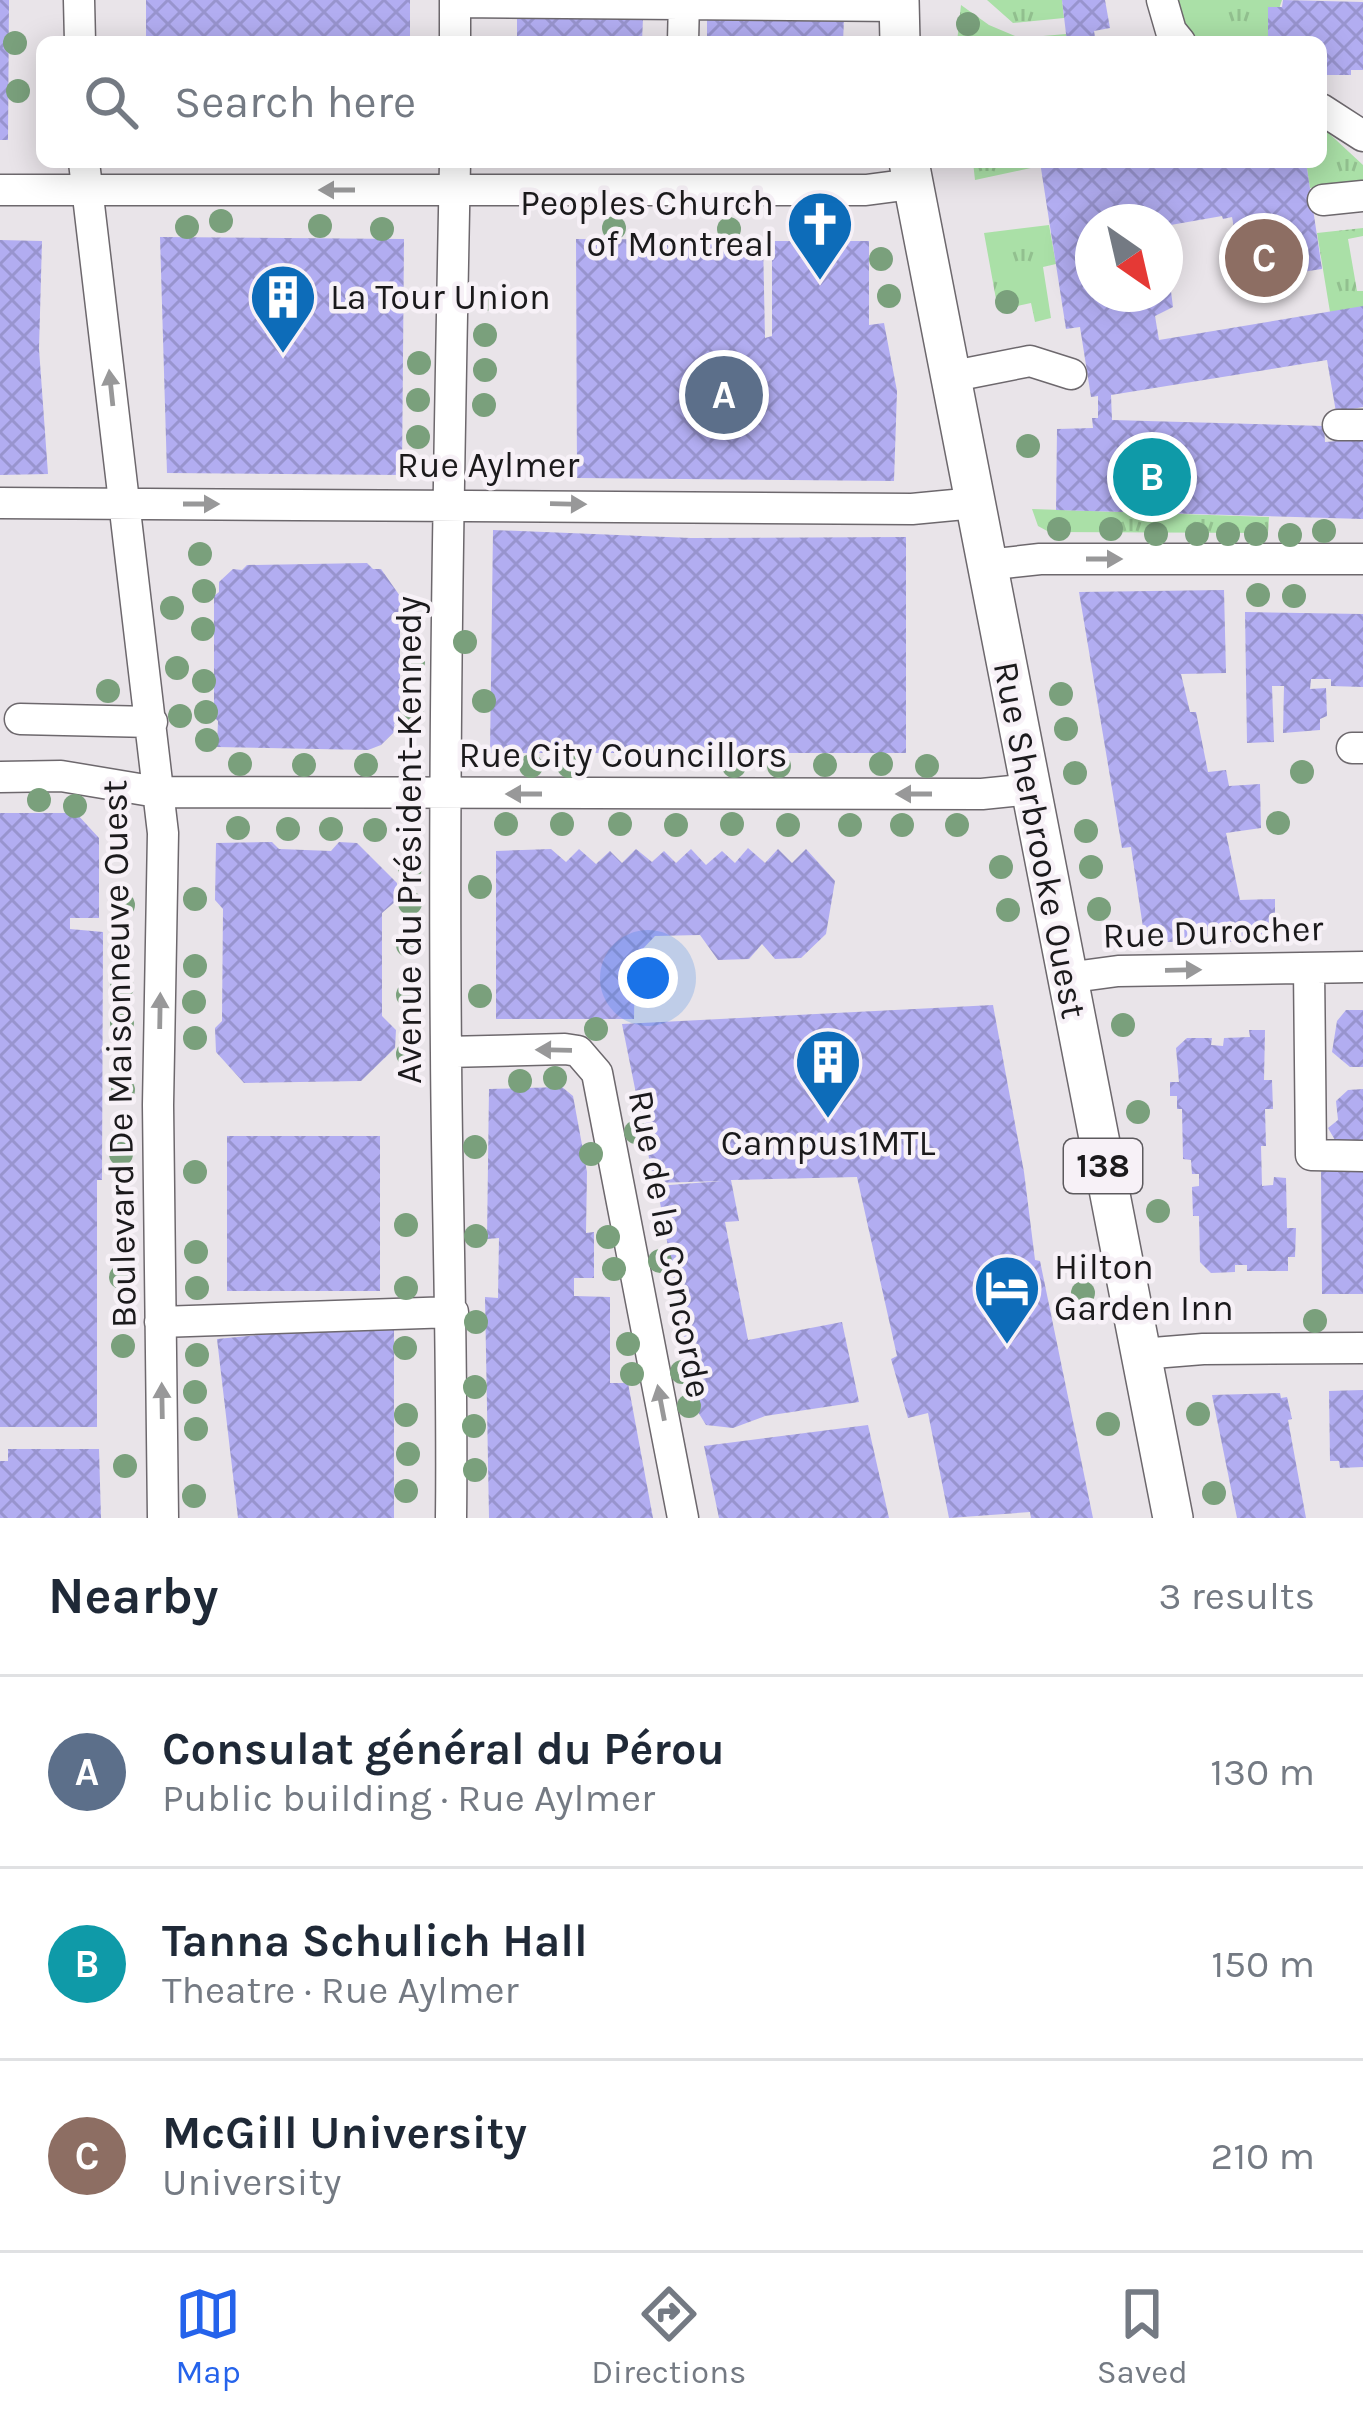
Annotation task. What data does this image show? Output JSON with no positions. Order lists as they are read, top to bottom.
{
  "streets": {
    "main road": ["Rue Sherbrooke Ouest", "138"],
    "street": [
      "Rue Aylmer",
      "Rue City Councillors",
      "Avenue du Président-Kennedy",
      "Rue Durocher",
      "Boulevard De Maisonneuve Ouest",
      "Rue de la Concorde"
    ]
  },
  "crossings": [
    ["Rue Aylmer", "Avenue du Président-Kennedy"],
    ["Rue Aylmer", "Rue Sherbrooke Ouest"],
    ["Rue Aylmer", "Boulevard De Maisonneuve Ouest"],
    ["Rue City Councillors", "Avenue du Président-Kennedy"],
    ["Rue City Councillors", "Rue Sherbrooke Ouest"],
    ["Rue City Councillors", "Boulevard De Maisonneuve Ouest"],
    ["Avenue du Président-Kennedy", "Rue de la Concorde"],
    ["Rue Sherbrooke Ouest", "Rue Durocher"]
  ],
  "one_way": [
    "Rue Aylmer",
    "Rue City Councillors",
    "Rue Durocher",
    "Boulevard De Maisonneuve Ouest",
    "Rue de la Concorde"
  ],
  "places": {
    "church": ["Peoples Church of Montreal"],
    "building": ["La Tour Union", "Campus1MTL"],
    "hotel": ["Hilton Garden Inn"]
  },
  "north": "bottom right",
  "page": {
    "search": "Search here",
    "pins": ["C", "A", "B"],
    "heading": ["Nearby", "3 results"],
    "list": [
      {
        "mark": "A",
        "name": "Consulat général du Pérou",
        "note": "Public building · Rue Aylmer",
        "value": "130 m"
      },
      {
        "mark": "B",
        "name": "Tanna Schulich Hall",
        "note": "Theatre · Rue Aylmer",
        "value": "150 m"
      },
      {
        "mark": "C",
        "name": "McGill University",
        "note": "University",
        "value": "210 m"
      }
    ],
    "nav": ["Map", "Directions", "Saved"]
  }
}
